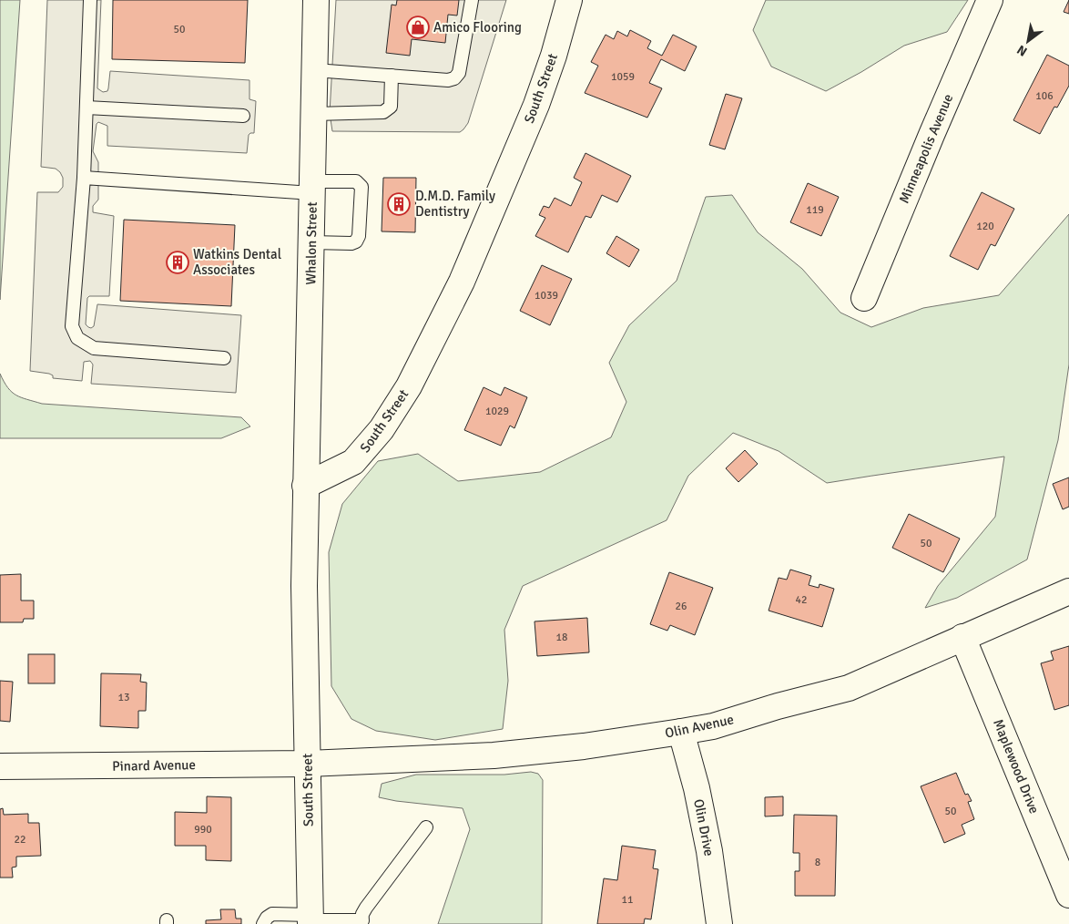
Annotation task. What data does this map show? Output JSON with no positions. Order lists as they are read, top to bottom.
{
  "streets": {
    "street": [
      "South Street",
      "Minneapolis Avenue",
      "Whalon Street",
      "Olin Avenue",
      "Pinard Avenue",
      "Maplewood Drive",
      "Olin Drive"
    ]
  },
  "crossings": [
    ["South Street", "Whalon Street"],
    ["South Street", "Olin Avenue"],
    ["South Street", "Pinard Avenue"],
    ["Olin Avenue", "Pinard Avenue"],
    ["Olin Avenue", "Maplewood Drive"],
    ["Olin Avenue", "Olin Drive"]
  ],
  "places": {
    "shop": ["Amico Flooring"],
    "building": ["D.M.D. Family Dentistry", "Watkins Dental Associates"]
  },
  "house_numbers": [
    "50",
    "1059",
    "106",
    "119",
    "120",
    "1039",
    "1029",
    "50",
    "42",
    "26",
    "18",
    "13",
    "50",
    "990",
    "22",
    "8",
    "11"
  ],
  "north": "bottom left"
}
